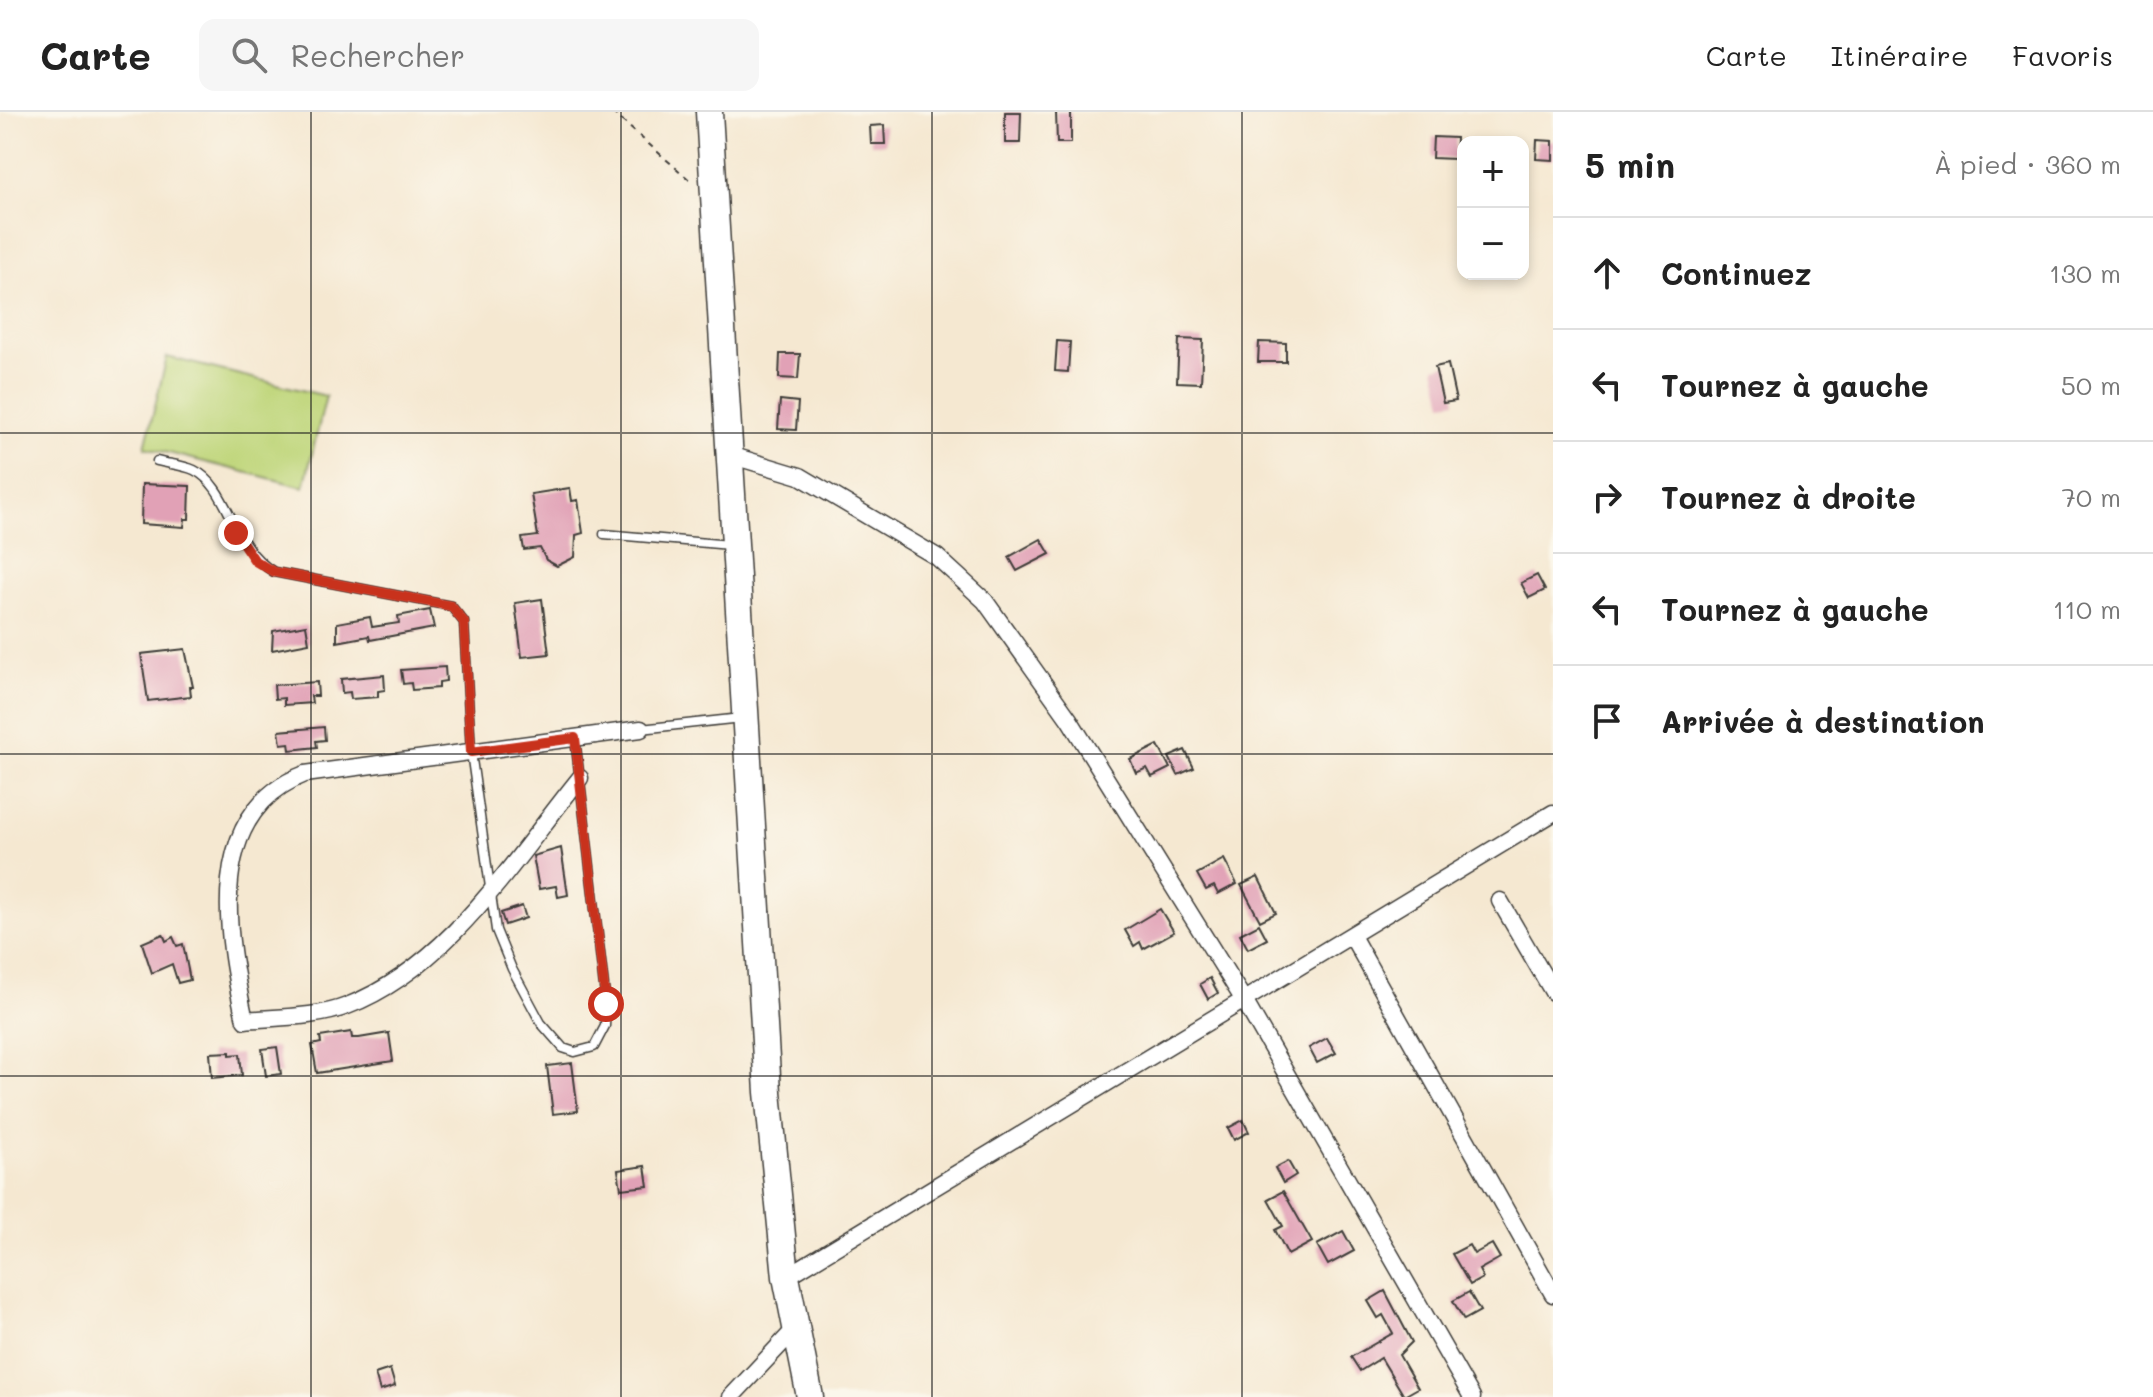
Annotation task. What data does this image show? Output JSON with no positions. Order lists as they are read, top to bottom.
{
  "page": {
    "header": "Carte",
    "search": "Rechercher",
    "nav": ["Carte", "Itinéraire", "Favoris"],
    "heading": ["5 min", "À pied · 360 m"],
    "map_buttons": ["+", "−"],
    "list": [
      ["Continuez", "130 m"],
      ["Tournez à gauche", "50 m"],
      ["Tournez à droite", "70 m"],
      ["Tournez à gauche", "110 m"],
      "Arrivée à destination"
    ]
  }
}
